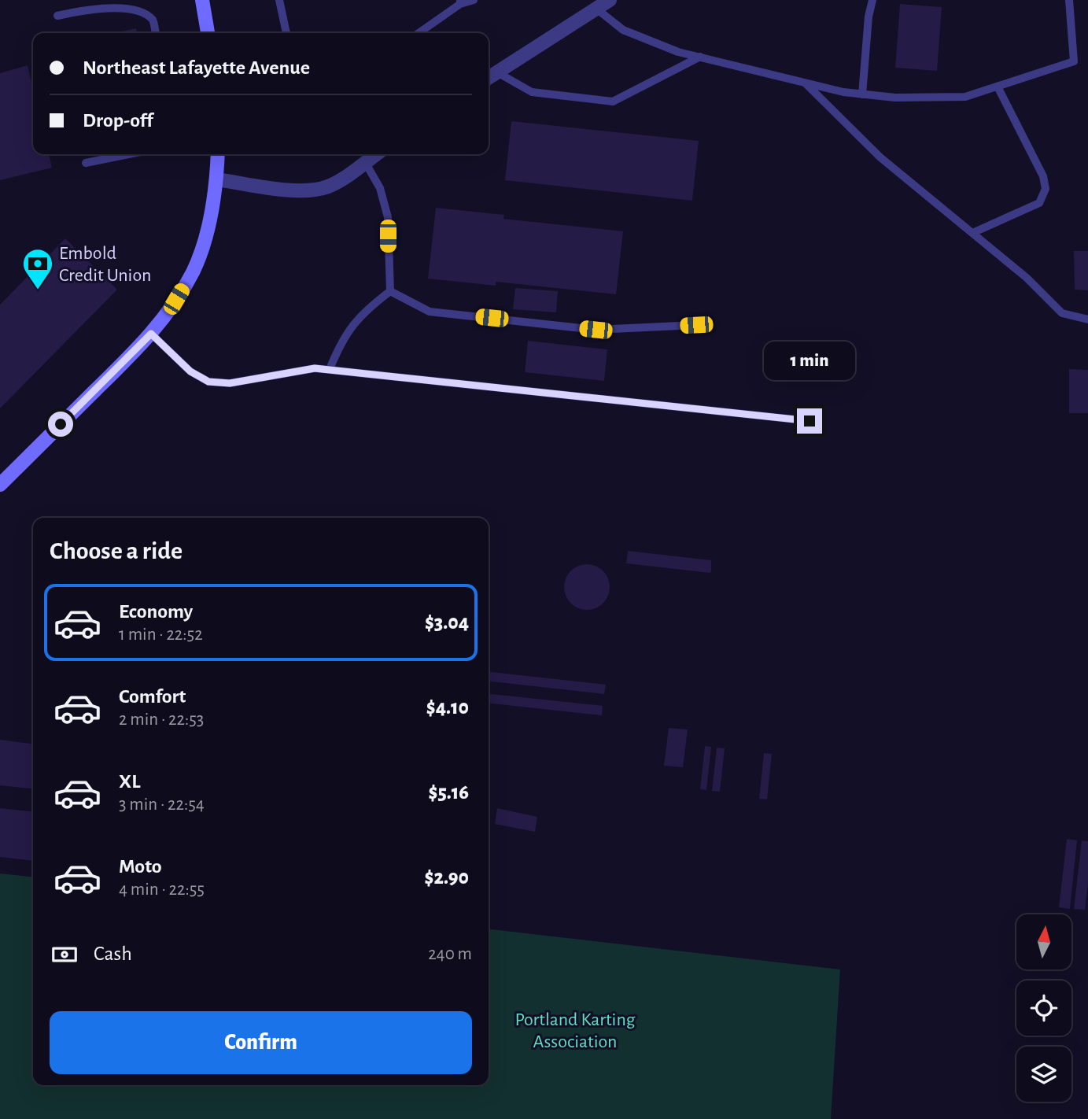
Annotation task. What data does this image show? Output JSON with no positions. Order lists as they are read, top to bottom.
{
  "parks": ["Portland Karting Association"],
  "places": {
    "bank": ["Embold Credit Union"]
  },
  "north": "top",
  "page": {
    "banner": ["Northeast Lafayette Avenue", "Drop-off"],
    "bubble": "1 min",
    "heading": "Choose a ride",
    "list": [
      {
        "name": "Economy",
        "note": "1 min · 22:52",
        "value": "$3.04"
      },
      {
        "name": "Comfort",
        "note": "2 min · 22:53",
        "value": "$4.10"
      },
      {
        "name": "XL",
        "note": "3 min · 22:54",
        "value": "$5.16"
      },
      {
        "name": "Moto",
        "note": "4 min · 22:55",
        "value": "$2.90"
      }
    ],
    "pay": ["Cash", "240 m"],
    "buttons": "Confirm"
  }
}
